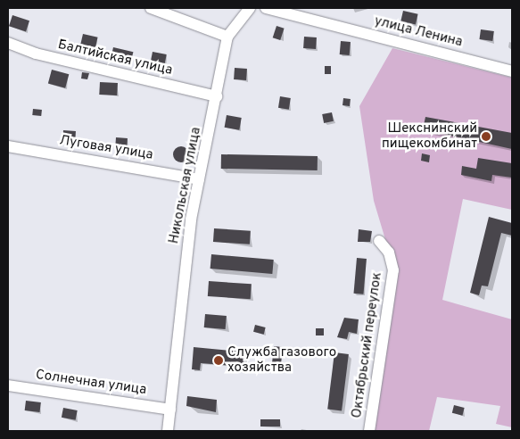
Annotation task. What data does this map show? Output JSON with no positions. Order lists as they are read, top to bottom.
{
  "streets": {
    "street": [
      "улица Ленина",
      "Балтийская улица",
      "Луговая улица",
      "Никольская улица",
      "Октябрьский переулок",
      "Солнечная улица"
    ]
  },
  "crossings": [
    ["Балтийская улица", "Никольская улица"],
    ["Луговая улица", "Никольская улица"],
    ["Никольская улица", "Солнечная улица"]
  ],
  "places": ["Шекснинский пищекомбинат", "Служба газового хозяйства"]
}
